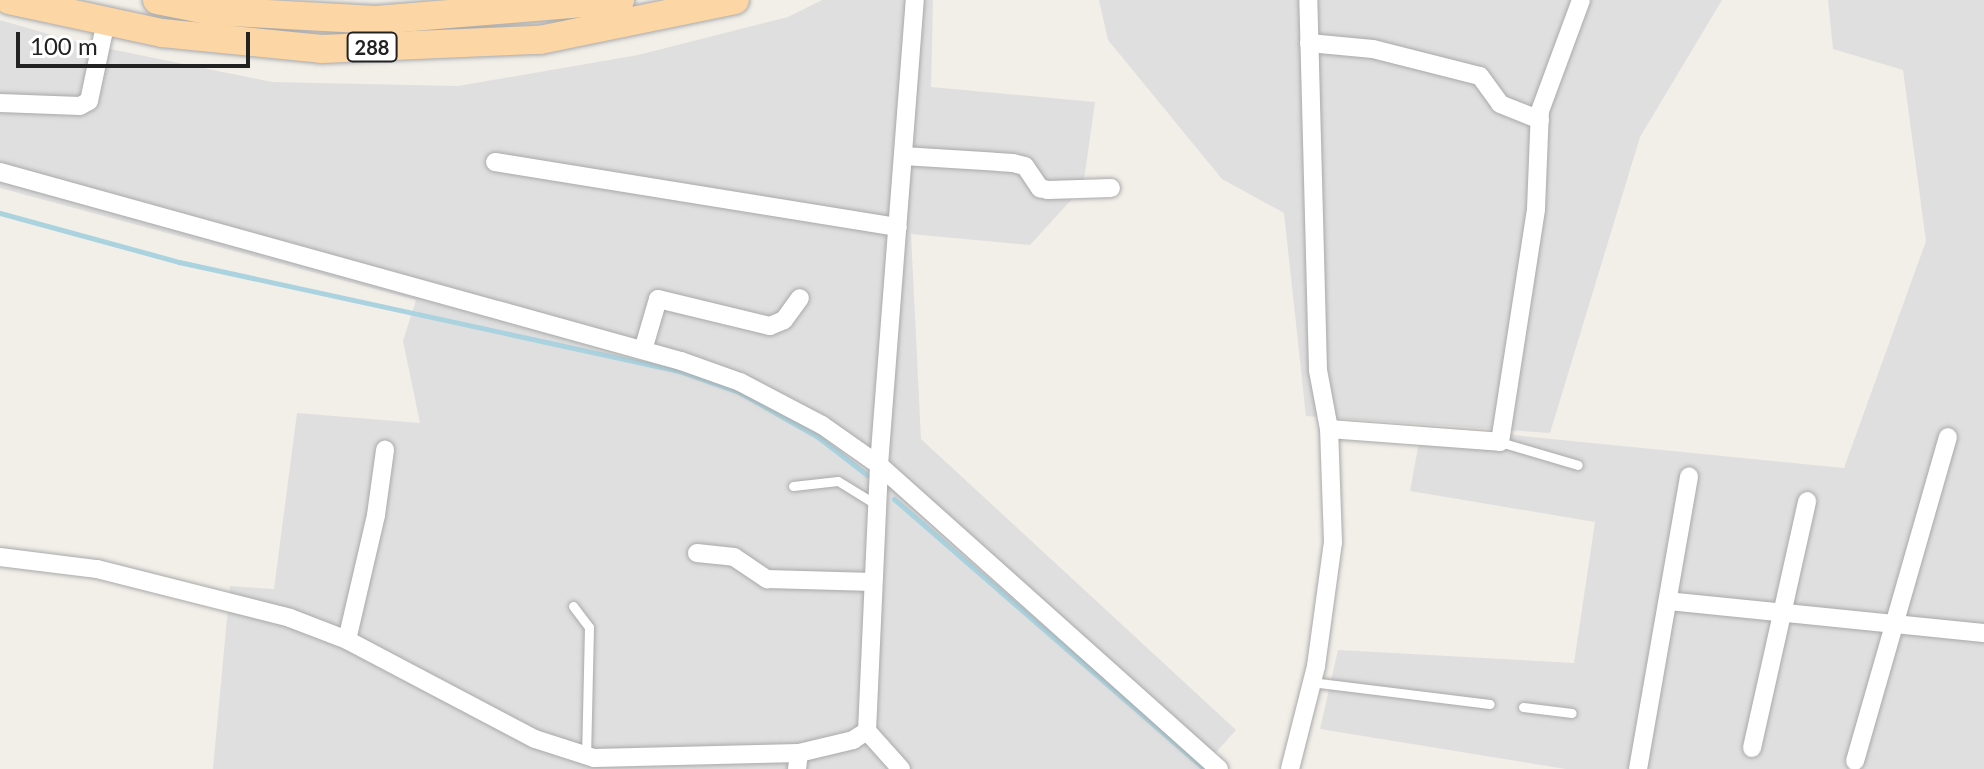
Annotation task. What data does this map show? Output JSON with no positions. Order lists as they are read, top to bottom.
{
  "streets": {
    "main road": ["288"]
  },
  "scale_bar": "100 m"
}
